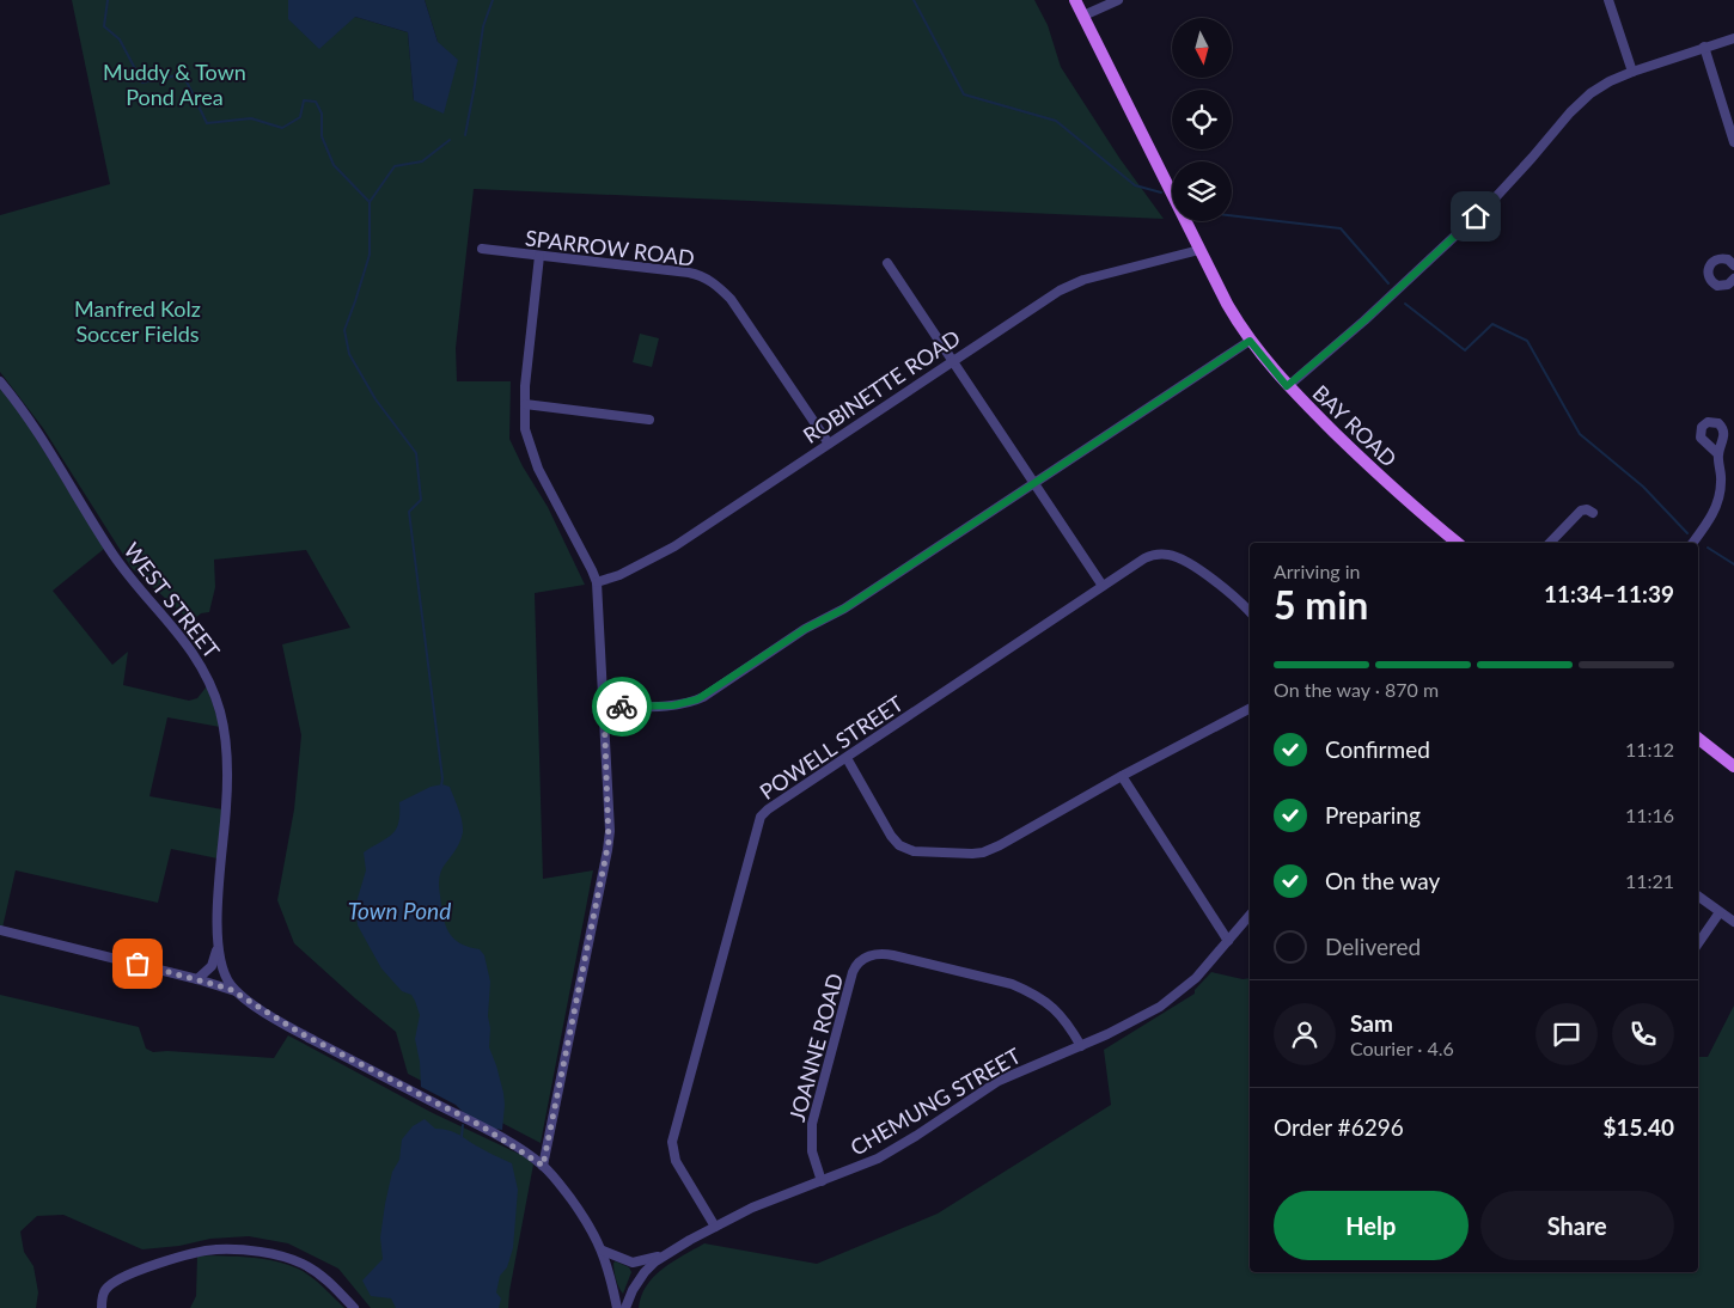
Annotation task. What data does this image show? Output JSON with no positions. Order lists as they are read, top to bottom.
{
  "streets": {
    "main road": ["BAY ROAD"],
    "street": [
      "SPARROW ROAD",
      "ROBINETTE ROAD",
      "WEST STREET",
      "POWELL STREET",
      "JOANNE ROAD",
      "CHEMUNG STREET"
    ]
  },
  "crossings": [
    ["SPARROW ROAD", "ROBINETTE ROAD"],
    ["ROBINETTE ROAD", "BAY ROAD"],
    ["WEST STREET", "CHEMUNG STREET"],
    ["POWELL STREET", "CHEMUNG STREET"],
    ["JOANNE ROAD", "CHEMUNG STREET"]
  ],
  "water": ["Town Pond"],
  "parks": ["Muddy & Town Pond Area", "Manfred Kolz Soccer Fields"],
  "north": "bottom",
  "page": {
    "heading": ["5 min", "Arriving in", "11:34–11:39"],
    "panel": [
      "Sam",
      "Courier · 4.6",
      "Order #6296",
      "$15.40"
    ],
    "bar": "On the way · 870 m",
    "list": [
      ["Confirmed", "11:12"],
      ["Preparing", "11:16"],
      ["On the way", "11:21"],
      "Delivered"
    ],
    "buttons": ["Help", "Share"]
  }
}
